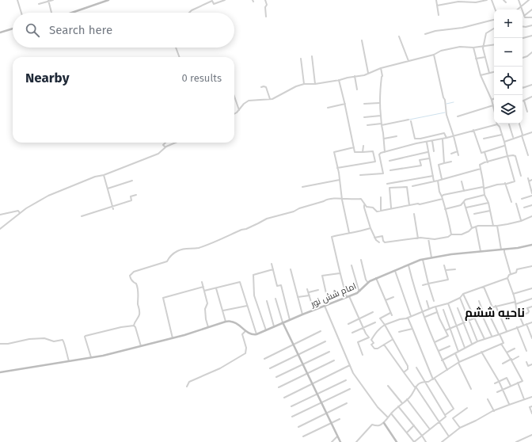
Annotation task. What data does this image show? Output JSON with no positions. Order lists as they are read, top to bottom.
{
  "streets": {
    "street": ["امام شش نور"]
  },
  "districts": ["ناحیه ششم"],
  "page": {
    "map_buttons": ["+", "−"],
    "search": "Search here",
    "heading": ["Nearby", "0 results"]
  }
}
